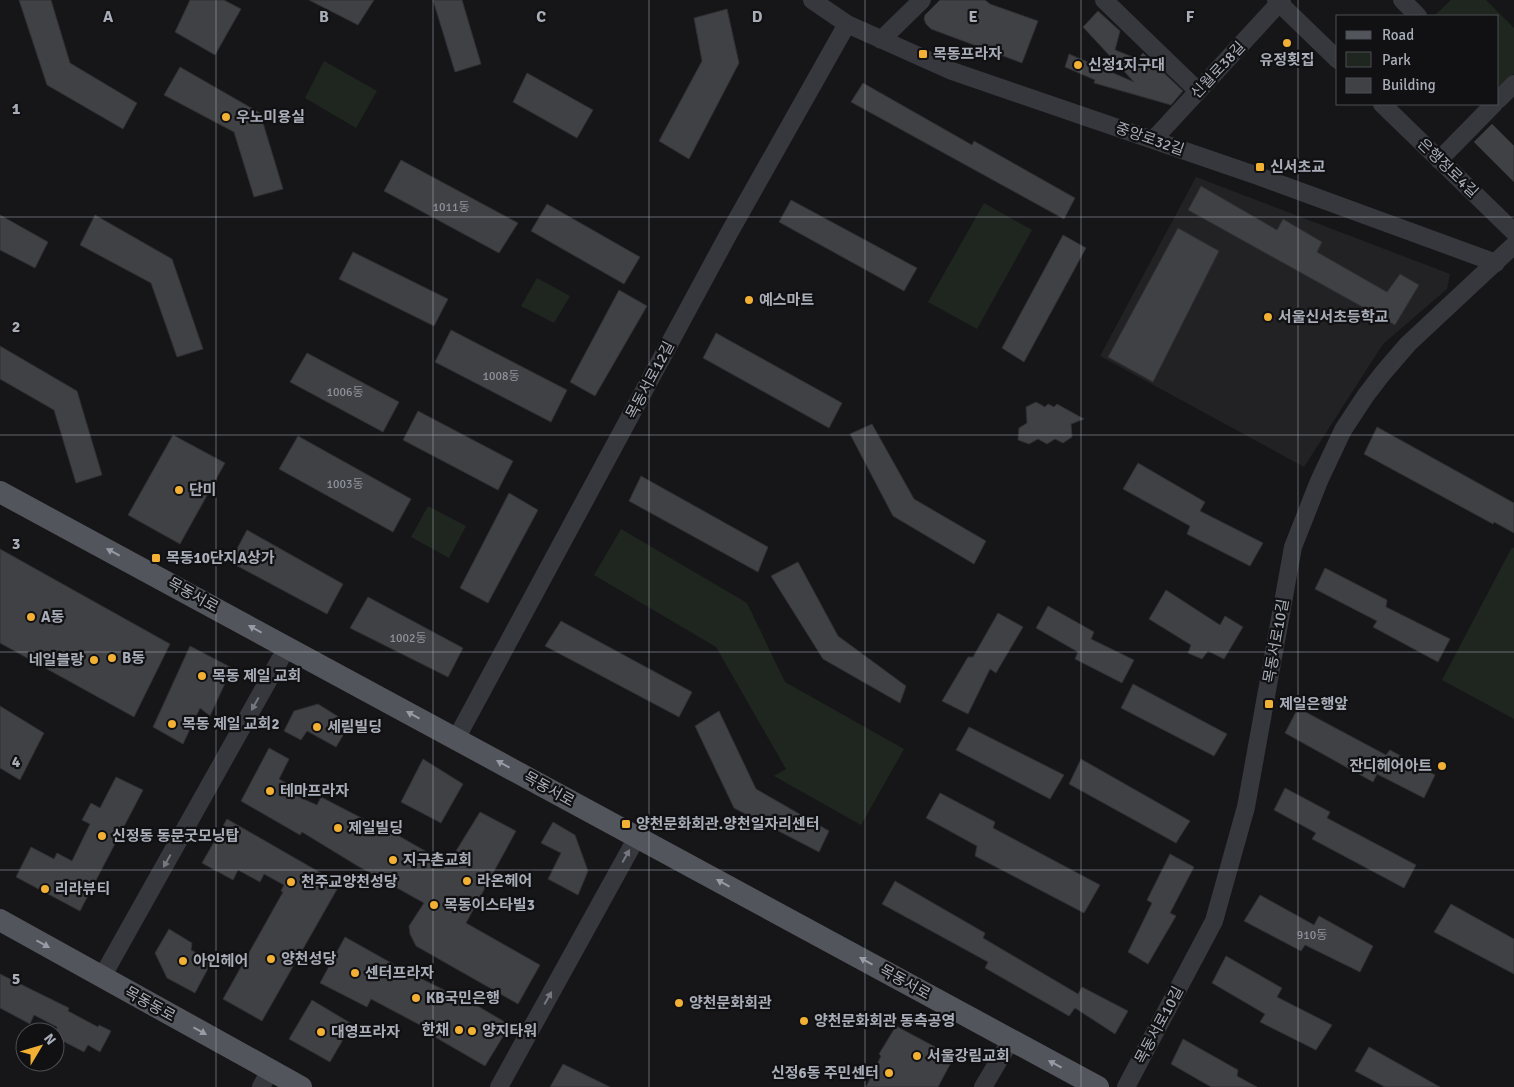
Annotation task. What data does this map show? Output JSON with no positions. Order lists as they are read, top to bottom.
{
  "streets": {
    "main road": ["목동서로", "목동동로"],
    "street": [
      "신월로38길",
      "중앙로32길",
      "은행정로4길",
      "목동서로12길",
      "목동서로10길"
    ]
  },
  "crossings": [
    ["신월로38길", "중앙로32길"],
    ["중앙로32길", "목동서로12길"],
    ["중앙로32길", "목동서로10길"],
    ["목동서로12길", "목동서로"]
  ],
  "one_way": ["목동서로", "목동동로"],
  "places": {
    "other": [
      "유정횟집",
      "신정1지구대",
      "우노미용실",
      "예스마트",
      "서울신서초등학교",
      "단미",
      "A동",
      "B동",
      "네일블랑",
      "목동 제일 교회",
      "목동 제일 교회2",
      "세림빌딩",
      "잔디헤어아트",
      "테마프라자",
      "제일빌딩",
      "신정동 동문굿모닝탑",
      "지구촌교회",
      "라온헤어",
      "천주교양천성당",
      "리라뷰티",
      "목동이스타빌3",
      "양천성당",
      "아인헤어",
      "센터프라자",
      "KB국민은행",
      "양천문화회관",
      "양천문화회관 동측공영",
      "한채",
      "양지타워",
      "대영프라자",
      "서울강림교회",
      "신정6동 주민센터"
    ],
    "transit": [
      "목동프라자",
      "신서초교",
      "목동10단지A상가",
      "제일은행앞",
      "양천문화회관.양천일자리센터"
    ]
  },
  "house_numbers": [
    "1011동",
    "1008동",
    "1006동",
    "1003동",
    "1002동",
    "910동"
  ],
  "legend": ["Road", "Park", "Building"],
  "north": "top right",
  "grid": {
    "columns": [
      "A",
      "B",
      "C",
      "D",
      "E",
      "F"
    ],
    "rows": [
      "1",
      "2",
      "3",
      "4",
      "5"
    ]
  }
}
